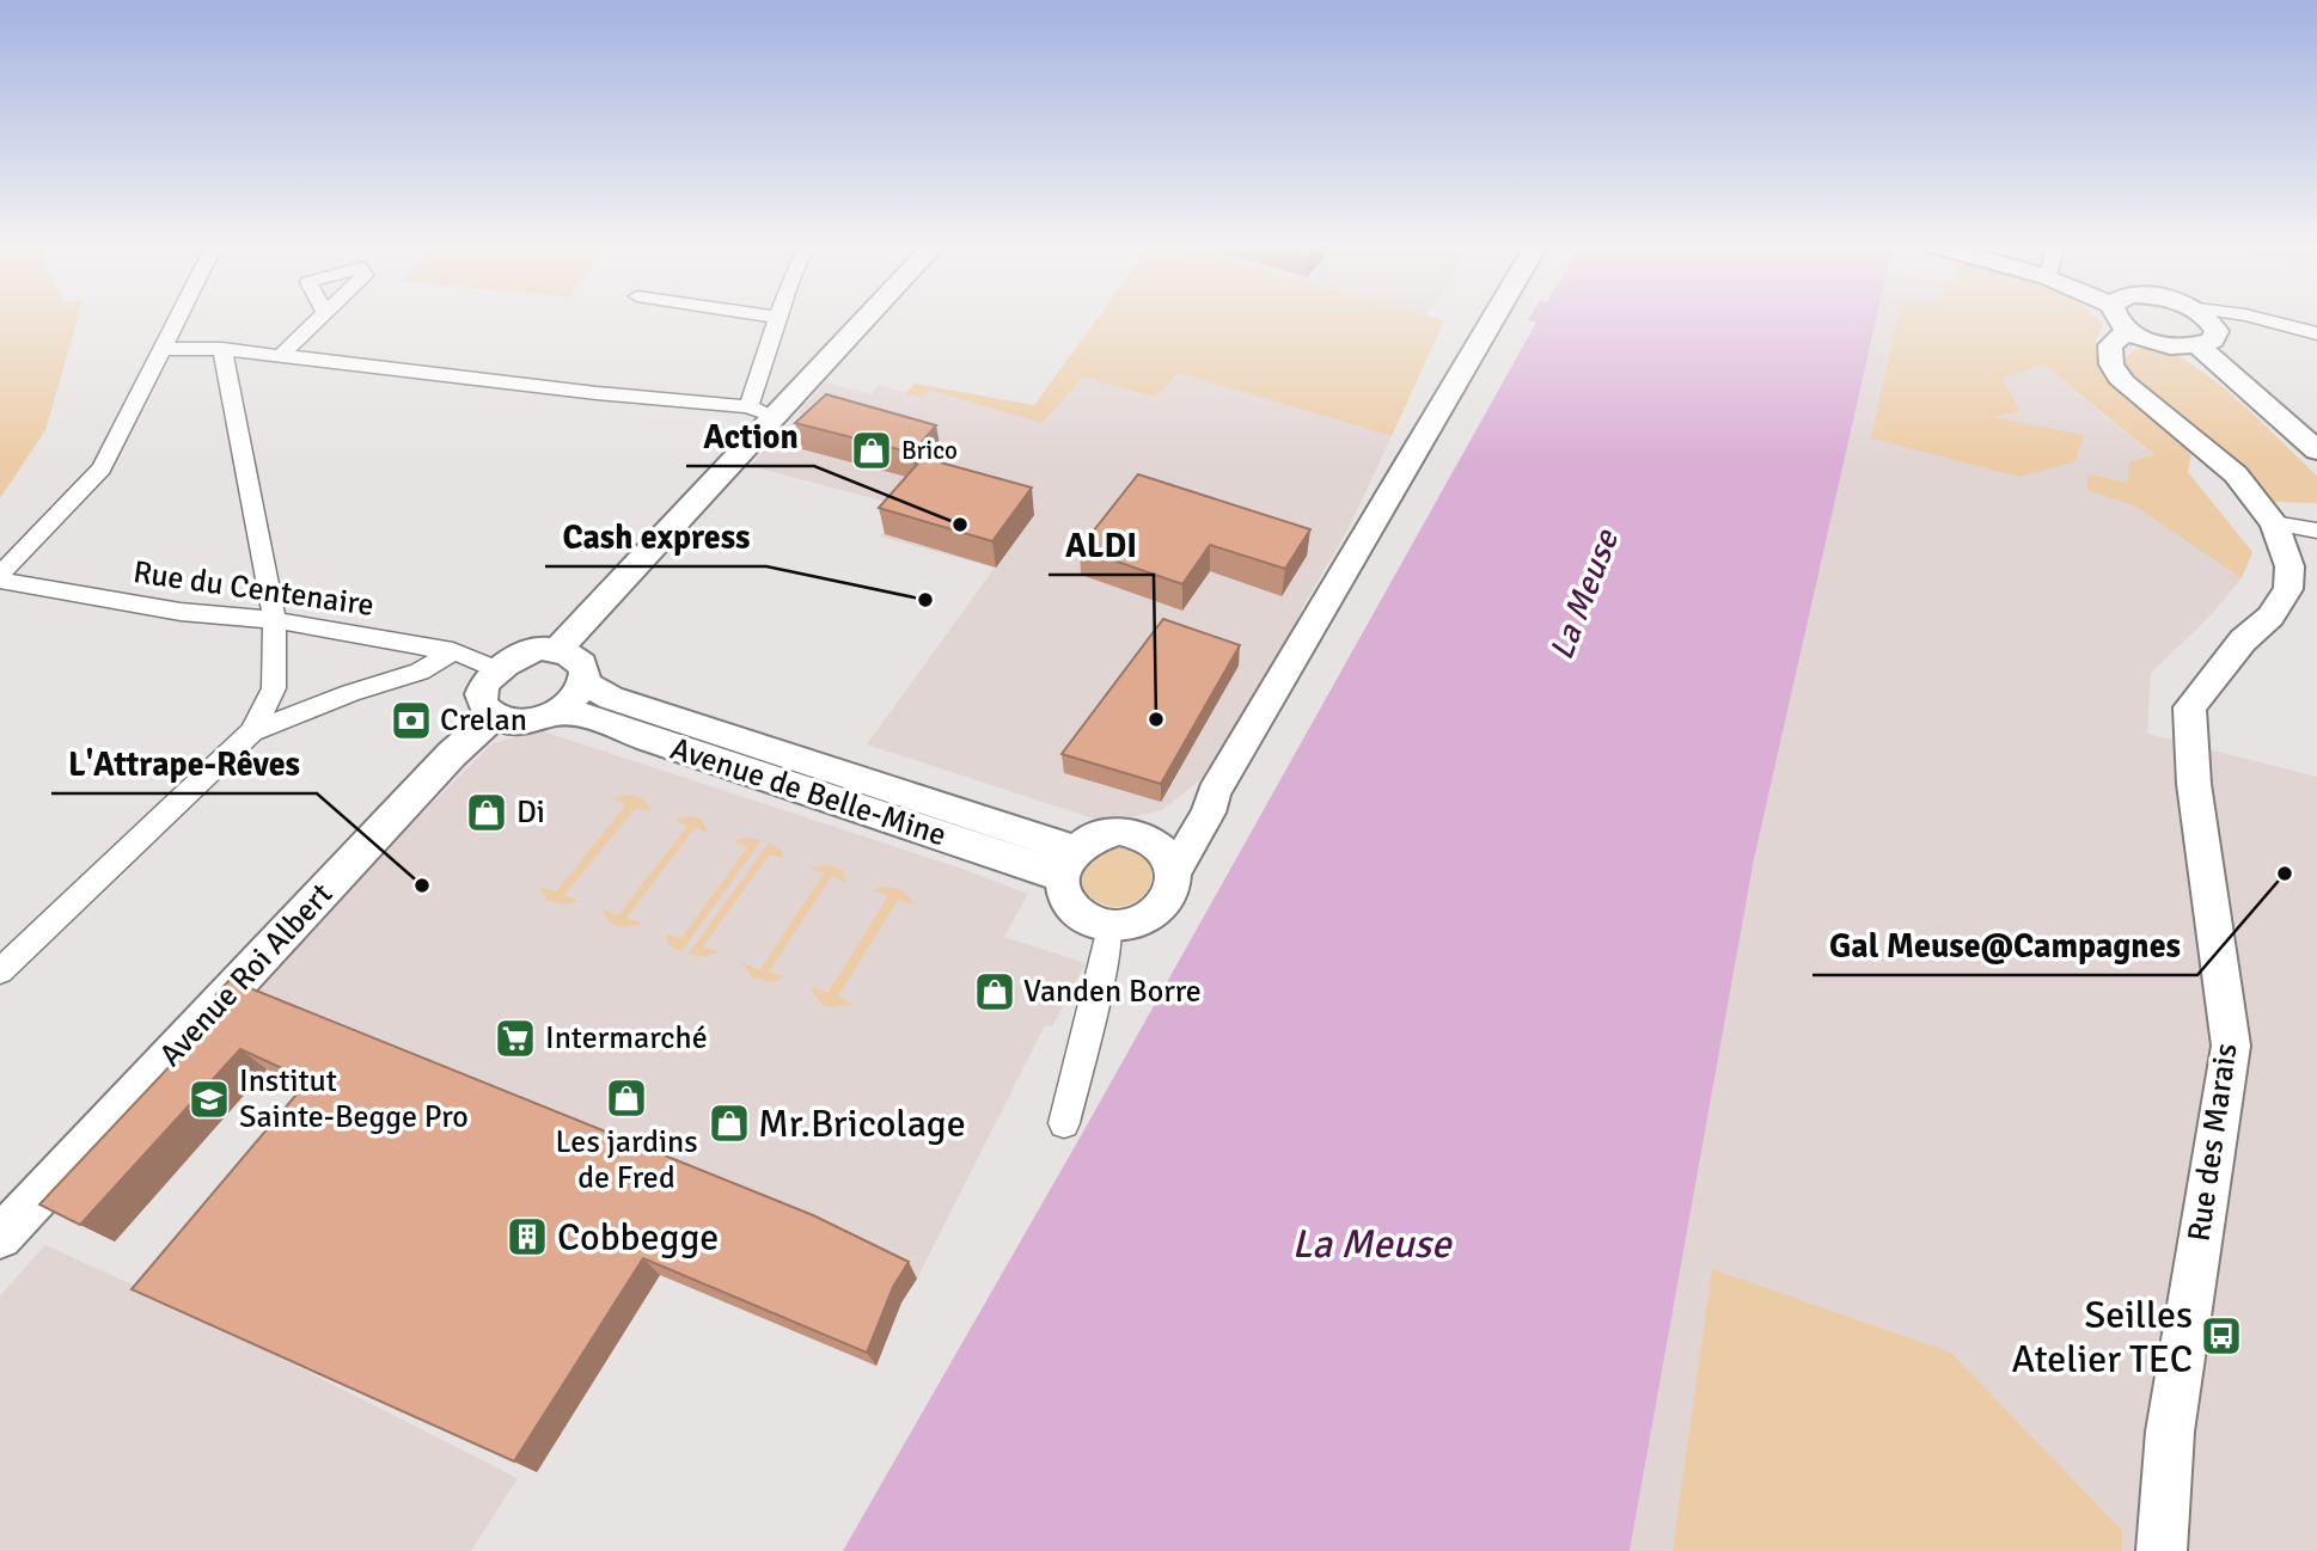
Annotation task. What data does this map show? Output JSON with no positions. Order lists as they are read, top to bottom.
{
  "streets": {
    "main road": ["Avenue de Belle-Mine", "Avenue Roi Albert", "Rue des Marais"],
    "street": ["Rue du Centenaire"]
  },
  "crossings": [
    ["Rue du Centenaire", "Avenue de Belle-Mine"],
    ["Rue du Centenaire", "Avenue Roi Albert"],
    ["Avenue de Belle-Mine", "Avenue Roi Albert"]
  ],
  "water": ["La Meuse"],
  "places": {
    "shop": [
      "Brico",
      "Di",
      "Vanden Borre",
      "Les jardins de Fred",
      "Mr.Bricolage"
    ],
    "other": [
      "Action",
      "Cash express",
      "ALDI",
      "Gal Meuse@Campagnes",
      "L'Attrape-Rêves"
    ],
    "bank": ["Crelan"],
    "supermarket": ["Intermarché"],
    "school or university": ["Institut Sainte-Begge Pro"],
    "building": ["Cobbegge"],
    "bus stop": ["Seilles Atelier TEC"]
  }
}
